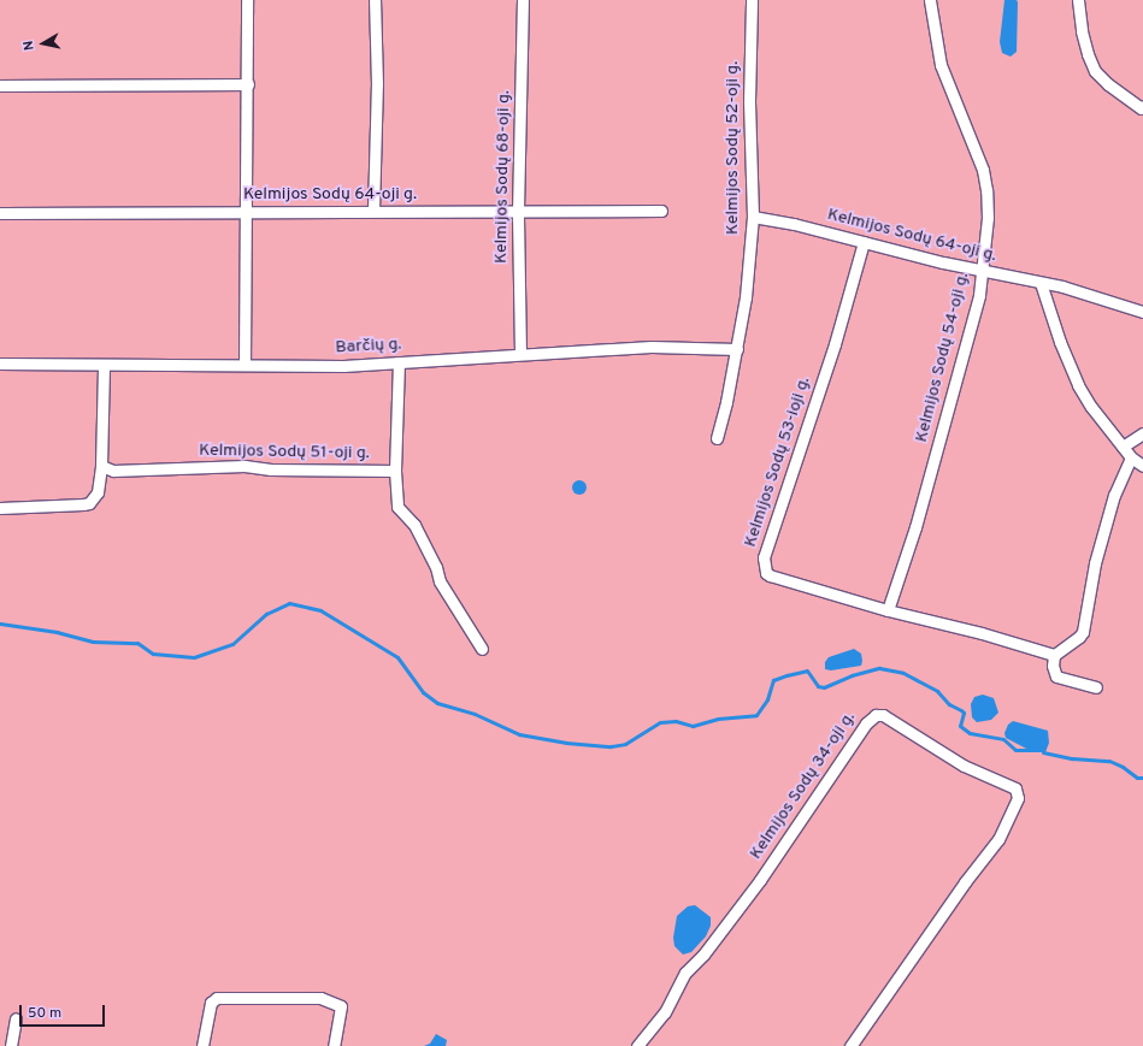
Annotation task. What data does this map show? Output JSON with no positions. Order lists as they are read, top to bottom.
{
  "streets": {
    "street": [
      "Kelmijos Sodų 52-oji g.",
      "Kelmijos Sodų 68-oji g.",
      "Kelmijos Sodų 64-oji g.",
      "Barčių g.",
      "Kelmijos Sodų 54-oji g.",
      "Kelmijos Sodų 51-oji g.",
      "Kelmijos Sodų 53-ioji g.",
      "Kelmijos Sodų 34-oji g."
    ]
  },
  "crossings": [
    ["Kelmijos Sodų 52-oji g.", "Kelmijos Sodų 64-oji g."],
    ["Kelmijos Sodų 52-oji g.", "Barčių g."],
    ["Kelmijos Sodų 68-oji g.", "Kelmijos Sodų 64-oji g."],
    ["Kelmijos Sodų 68-oji g.", "Barčių g."],
    ["Kelmijos Sodų 64-oji g.", "Kelmijos Sodų 54-oji g."],
    ["Kelmijos Sodų 64-oji g.", "Kelmijos Sodų 53-ioji g."],
    ["Kelmijos Sodų 54-oji g.", "Kelmijos Sodų 53-ioji g."]
  ],
  "scale_bar": "50 m",
  "north": "left"
}
